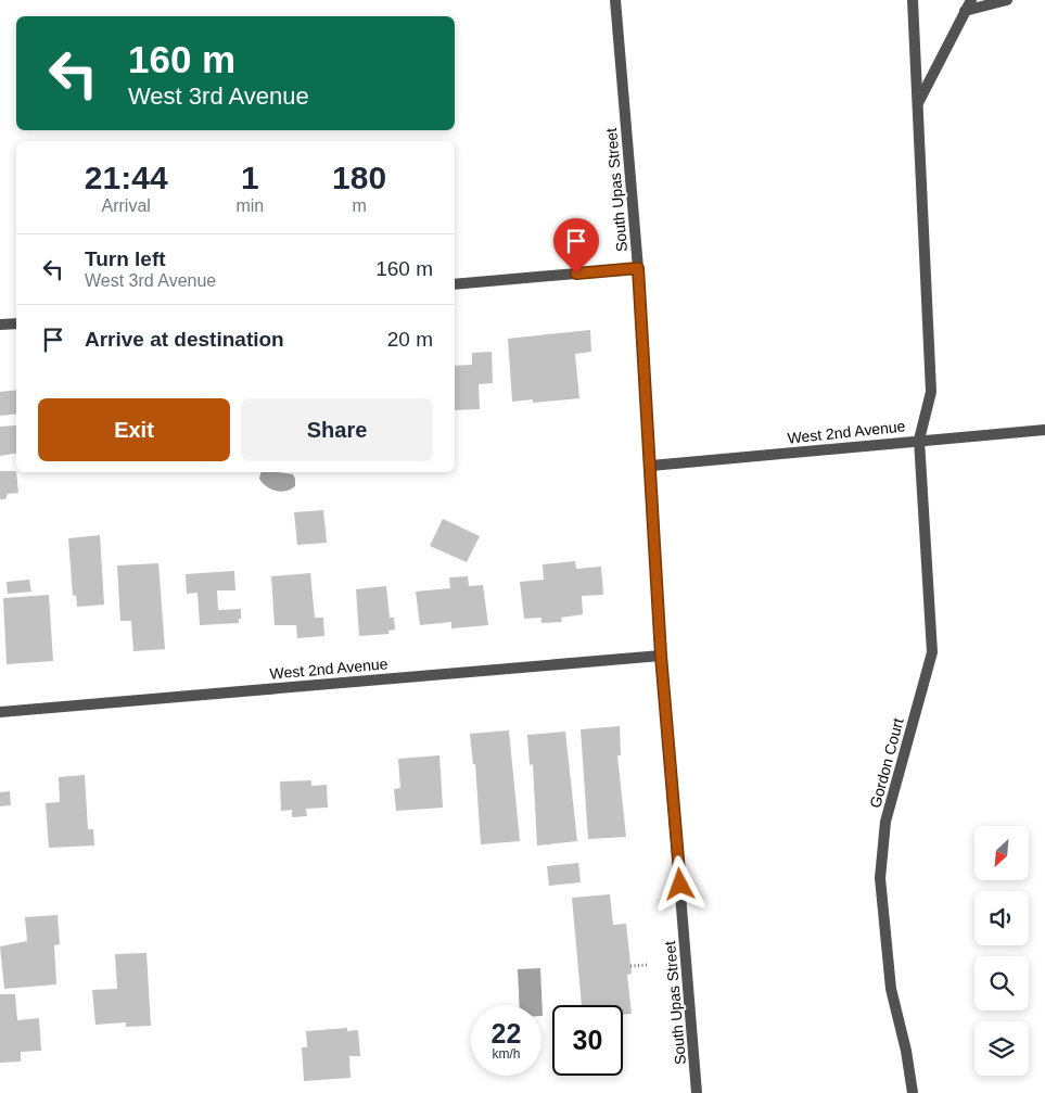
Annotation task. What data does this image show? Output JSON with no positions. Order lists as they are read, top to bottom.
{
  "streets": {
    "street": ["South Upas Street", "West 2nd Avenue", "Gordon Court"]
  },
  "crossings": [
    ["South Upas Street", "West 2nd Avenue"],
    ["West 2nd Avenue", "Gordon Court"]
  ],
  "north": "bottom left",
  "page": {
    "turn": ["160 m", "West 3rd Avenue"],
    "eta": [
      "21:44",
      "Arrival",
      "1",
      "min",
      "180",
      "m"
    ],
    "list": [
      {
        "name": "Turn left",
        "note": "West 3rd Avenue",
        "value": "160 m"
      },
      {
        "name": "Arrive at destination",
        "value": "20 m"
      }
    ],
    "buttons": ["Exit", "Share"],
    "speed": "22 km/h",
    "limit": "30"
  }
}
